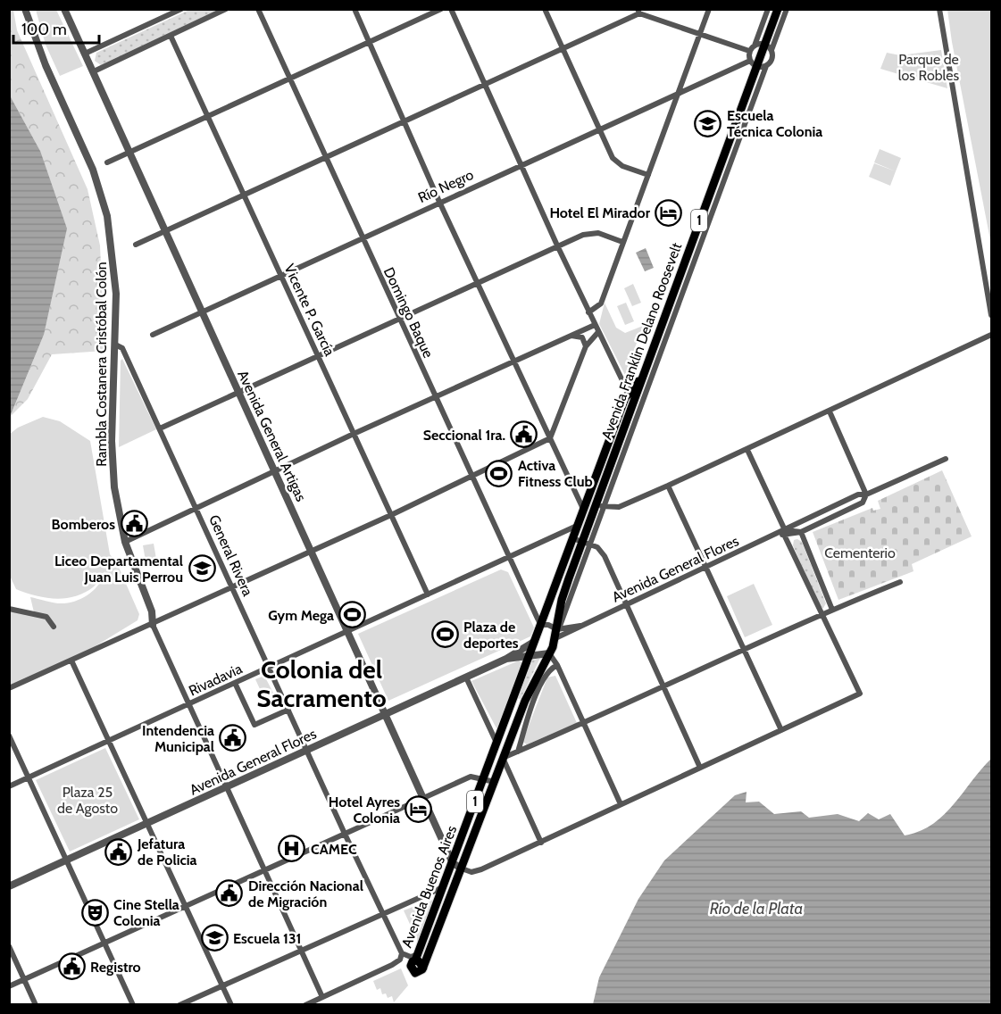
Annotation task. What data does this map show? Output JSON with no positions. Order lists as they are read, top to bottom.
{
  "streets": {
    "main road": ["1", "Avenida Franklin Delano Roosevelt", "Avenida Buenos Aires"],
    "street": [
      "Río Negro",
      "Vicente P. García",
      "Domingo Baque",
      "Rambla Costanera Cristóbal Colón",
      "Avenida General Artigas",
      "General Rivera",
      "Avenida General Flores",
      "Rivadavia"
    ]
  },
  "crossings": [
    ["Río Negro", "Vicente P. García"],
    ["Río Negro", "Domingo Baque"],
    ["Río Negro", "Avenida Franklin Delano Roosevelt"],
    ["Río Negro", "Avenida General Artigas"],
    ["Vicente P. García", "Rivadavia"],
    ["Domingo Baque", "Avenida Franklin Delano Roosevelt"],
    ["Domingo Baque", "Rivadavia"],
    ["Avenida Franklin Delano Roosevelt", "Avenida General Flores"],
    ["Avenida Franklin Delano Roosevelt", "Rivadavia"],
    ["Avenida Franklin Delano Roosevelt", "Avenida Buenos Aires"],
    ["Rambla Costanera Cristóbal Colón", "General Rivera"],
    ["Avenida General Artigas", "Avenida General Flores"],
    ["Avenida General Artigas", "Rivadavia"],
    ["Avenida General Artigas", "Avenida Buenos Aires"],
    ["General Rivera", "Avenida General Flores"],
    ["General Rivera", "Rivadavia"],
    ["Avenida General Flores", "Avenida Buenos Aires"]
  ],
  "districts": ["Colonia del Sacramento"],
  "water": ["Río de la Plata"],
  "parks": ["Parque de los Robles", "Cementerio", "Plaza 25 de Agosto"],
  "places": {
    "school or university": ["Escuela Técnica Colonia", "Liceo Departamental Juan Luis Perrou", "Escuela 131"],
    "hotel": ["Hotel El Mirador", "Hotel Ayres Colonia"],
    "public building": [
      "Seccional 1ra.",
      "Bomberos",
      "Intendencia Municipal",
      "Jefatura de Policia",
      "Dirección Nacional de Migración",
      "Registro"
    ],
    "sports": ["Activa Fitness Club", "Gym Mega", "Plaza de deportes"],
    "hospital": ["CAMEC"],
    "theatre": ["Cine Stella Colonia"]
  },
  "scale_bar": "100 m"
}
